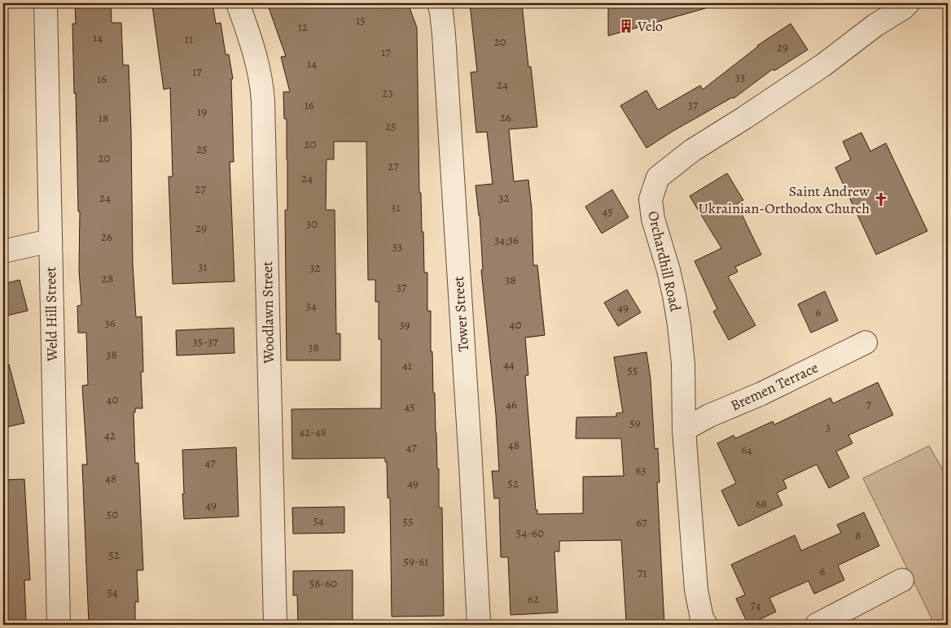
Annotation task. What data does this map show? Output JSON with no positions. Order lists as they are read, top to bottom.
{
  "streets": {
    "street": [
      "Orchardhill Road",
      "Woodlawn Street",
      "Weld Hill Street",
      "Tower Street",
      "Bremen Terrace"
    ]
  },
  "crossings": [
    ["Orchardhill Road", "Bremen Terrace"]
  ],
  "places": {
    "building": ["Velo"],
    "church": ["Saint Andrew Ukrainian-Orthodox Church"]
  },
  "house_numbers": [
    "15",
    "12",
    "14",
    "11",
    "20",
    "29",
    "17",
    "14",
    "17",
    "33",
    "16",
    "24",
    "23",
    "16",
    "37",
    "19",
    "26",
    "18",
    "25",
    "20",
    "25",
    "20",
    "27",
    "24",
    "27",
    "24",
    "32",
    "31",
    "45",
    "30",
    "29",
    "26",
    "34;36",
    "33",
    "31",
    "32",
    "28",
    "38",
    "37",
    "34",
    "49",
    "6",
    "36",
    "39",
    "40",
    "35-37",
    "38",
    "38",
    "44",
    "41",
    "55",
    "40",
    "46",
    "7",
    "45",
    "59",
    "3",
    "42-48",
    "42",
    "48",
    "47",
    "64",
    "47",
    "63",
    "48",
    "49",
    "52",
    "68",
    "49",
    "50",
    "54",
    "55",
    "67",
    "54-60",
    "8",
    "52",
    "59-61",
    "6",
    "71",
    "58-60",
    "54",
    "62",
    "74"
  ]
}
